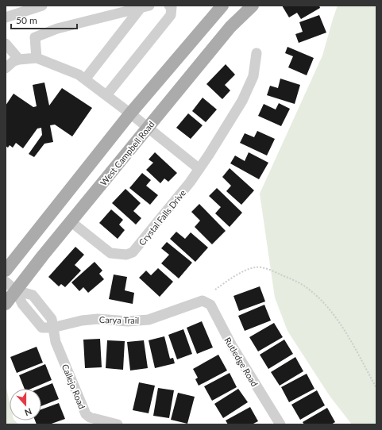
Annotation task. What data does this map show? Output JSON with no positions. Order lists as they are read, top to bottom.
{
  "streets": {
    "main road": ["West Campbell Road"],
    "street": [
      "Crystal Falls Drive",
      "Carya Trail",
      "Rutledge Road",
      "Callejo Road"
    ]
  },
  "crossings": [
    ["West Campbell Road", "Crystal Falls Drive"],
    ["West Campbell Road", "Callejo Road"],
    ["Carya Trail", "Rutledge Road"],
    ["Carya Trail", "Callejo Road"]
  ],
  "scale_bar": "50 m",
  "north": "bottom"
}
